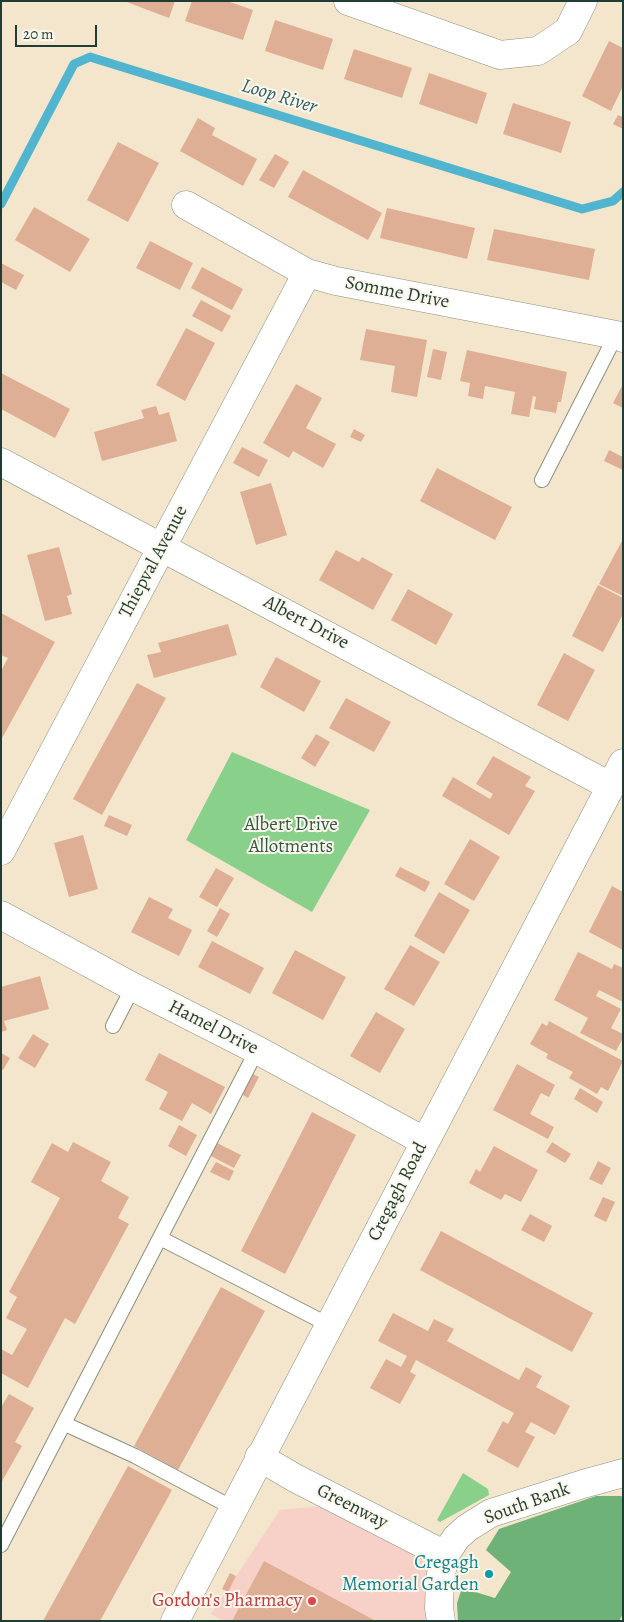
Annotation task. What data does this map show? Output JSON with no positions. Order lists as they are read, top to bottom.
{
  "streets": {
    "street": [
      "Somme Drive",
      "Thiepval Avenue",
      "Albert Drive",
      "Hamel Drive",
      "Cregagh Road",
      "South Bank",
      "Greenway"
    ]
  },
  "crossings": [
    ["Somme Drive", "Thiepval Avenue"],
    ["Thiepval Avenue", "Albert Drive"],
    ["Albert Drive", "Cregagh Road"],
    ["Hamel Drive", "Cregagh Road"],
    ["Cregagh Road", "Greenway"],
    ["South Bank", "Greenway"]
  ],
  "water": ["Loop River"],
  "parks": ["Albert Drive Allotments"],
  "places": ["Cregagh Memorial Garden", "Gordon's Pharmacy"],
  "scale_bar": "20 m"
}
